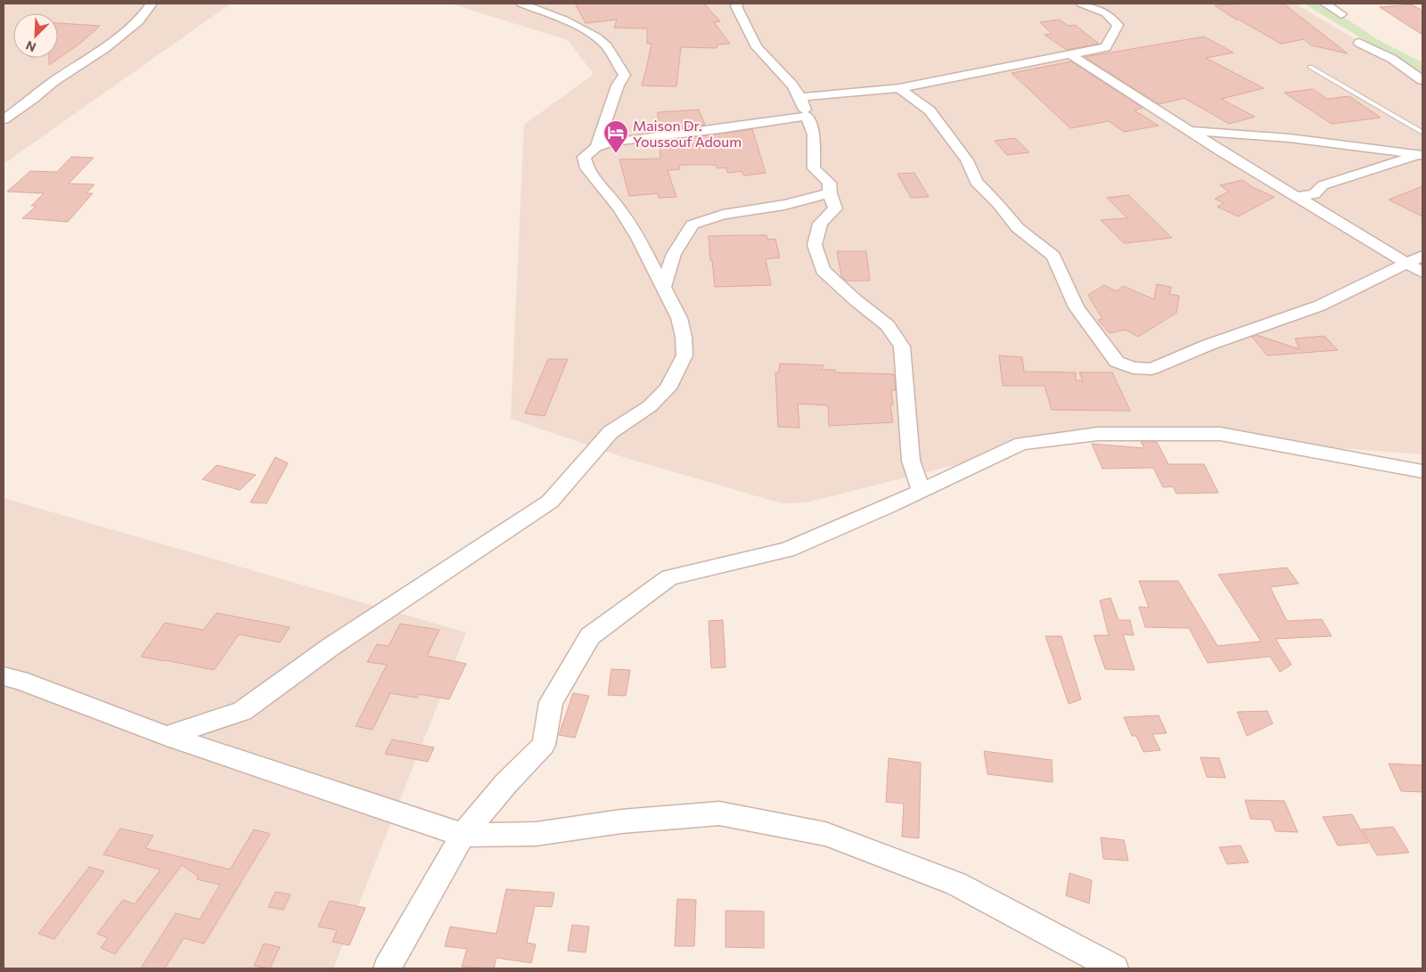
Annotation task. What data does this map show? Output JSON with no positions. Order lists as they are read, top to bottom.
{
  "places": {
    "hotel": ["Maison Dr. Youssouf Adoum"]
  },
  "north": "bottom left"
}
